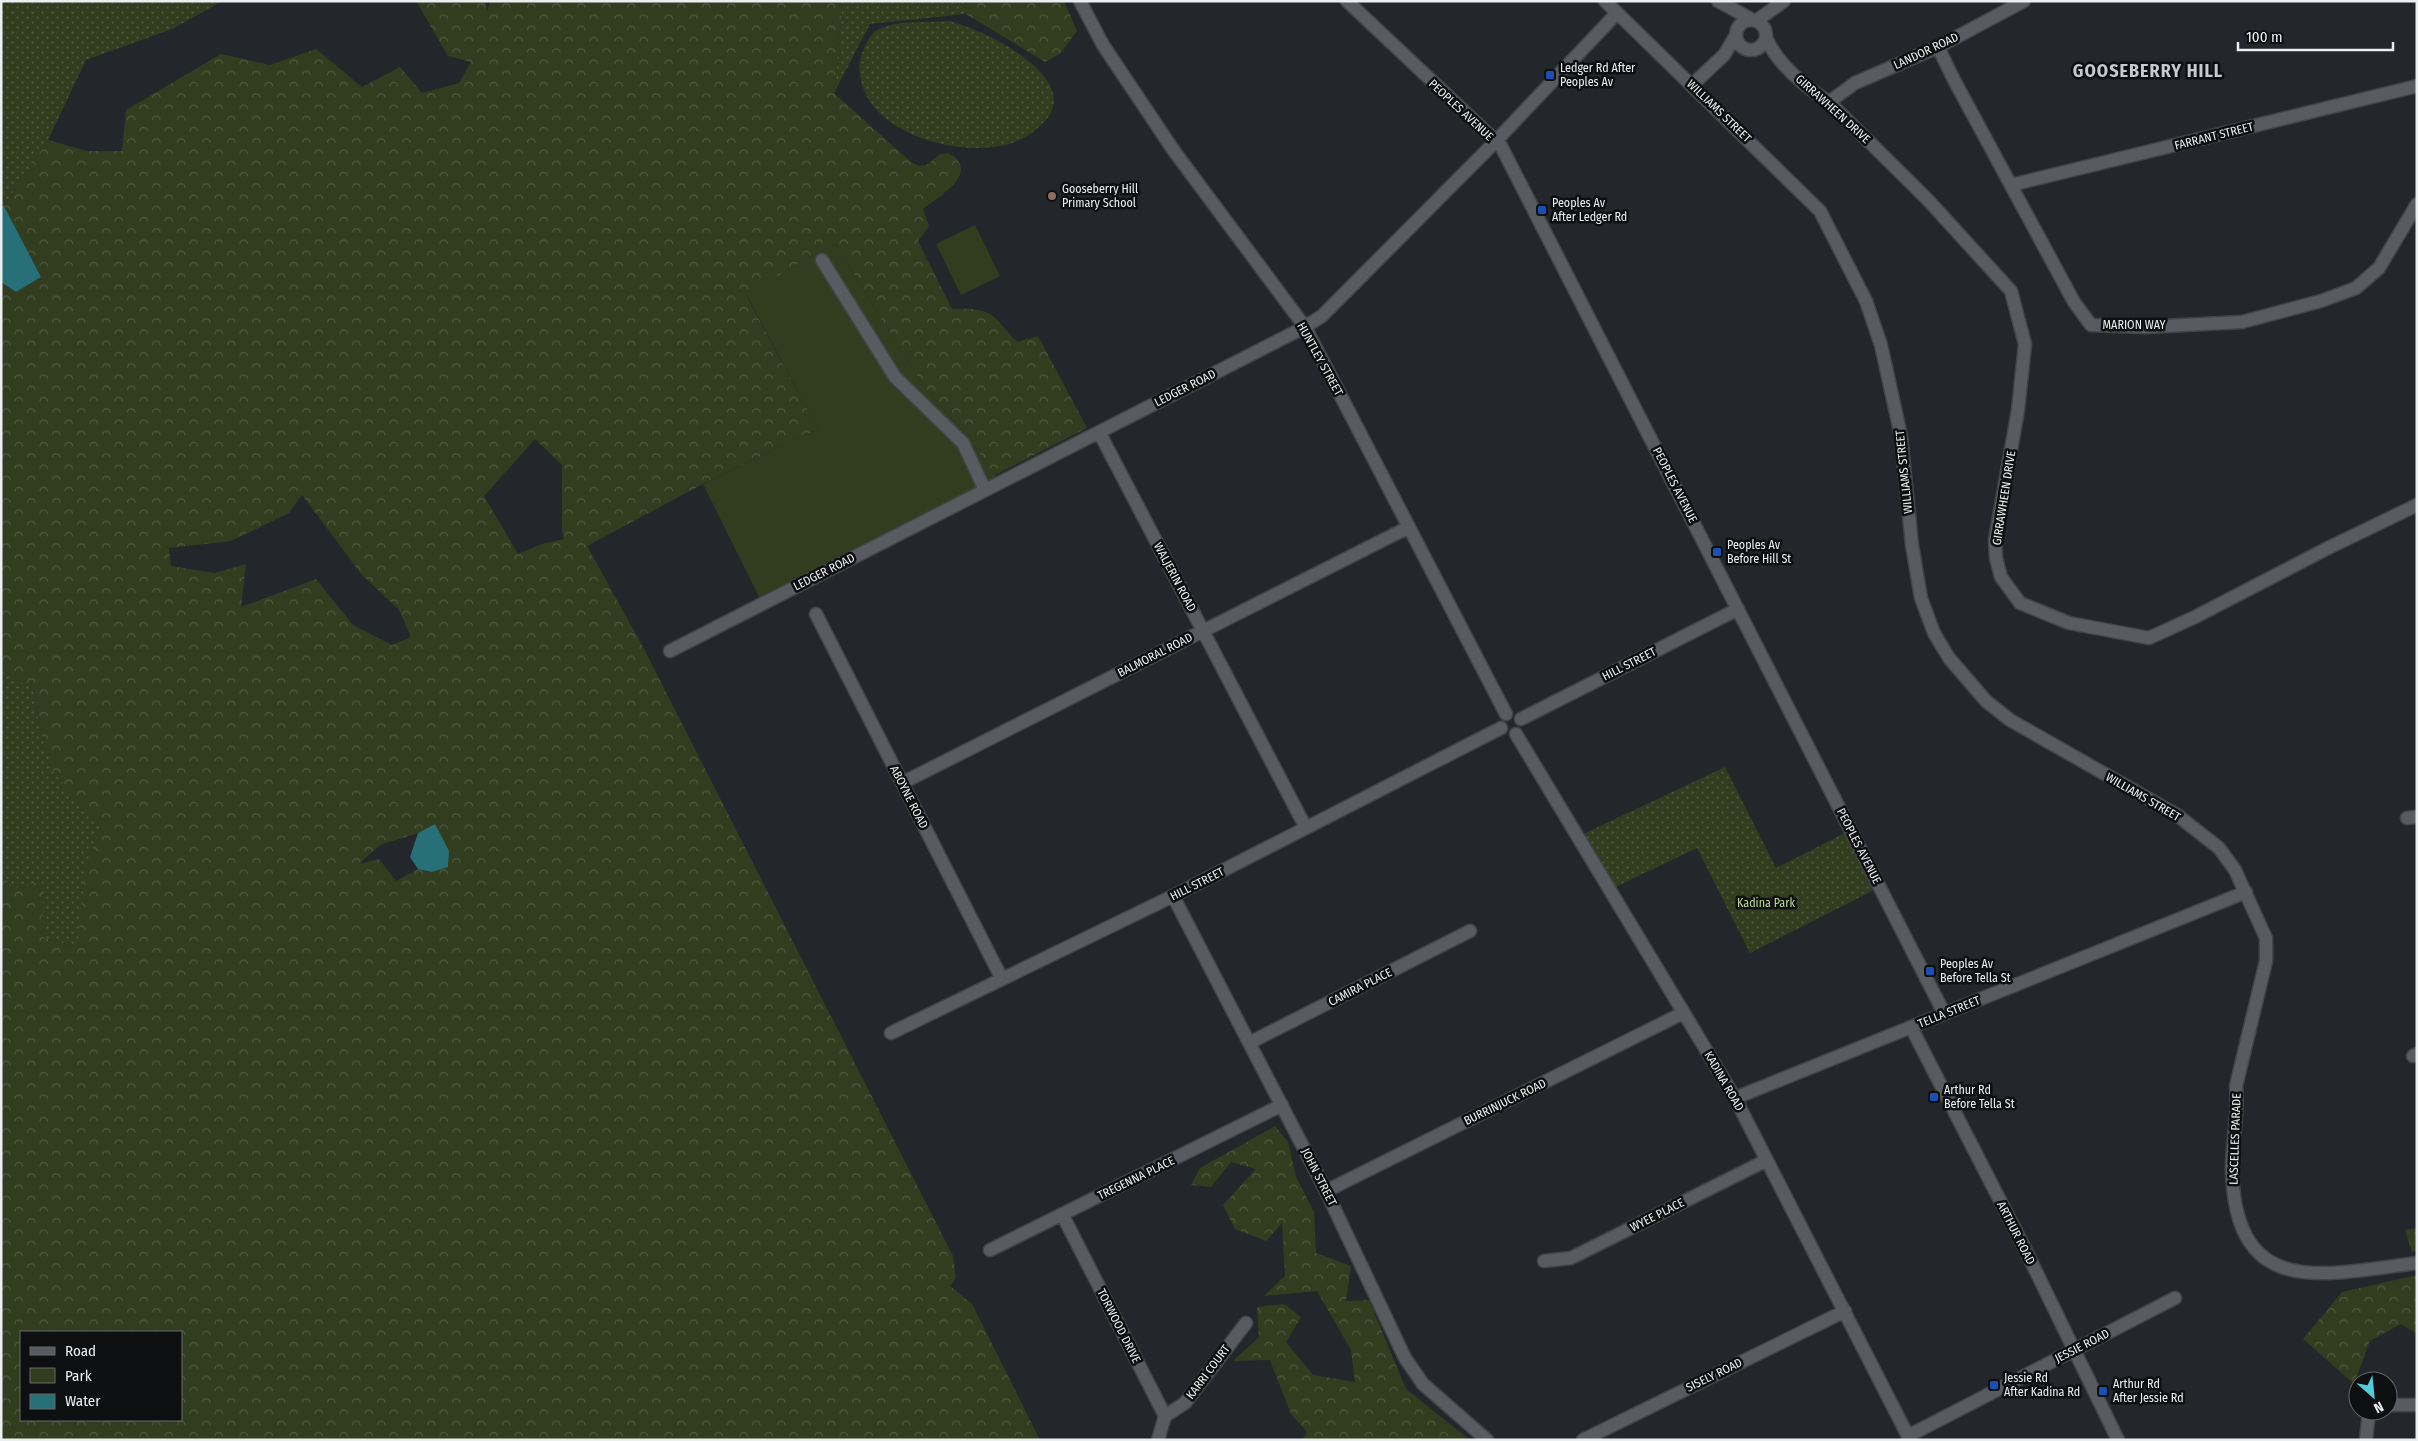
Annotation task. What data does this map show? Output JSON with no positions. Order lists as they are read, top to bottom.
{
  "streets": {
    "street": [
      "LANDOR ROAD",
      "GIRRAWHEEN DRIVE",
      "PEOPLES AVENUE",
      "WILLIAMS STREET",
      "FARRANT STREET",
      "MARION WAY",
      "HUNTLEY STREET",
      "LEDGER ROAD",
      "WALJERIN ROAD",
      "BALMORAL ROAD",
      "HILL STREET",
      "ABOYNE ROAD",
      "CAMIRA PLACE",
      "TELLA STREET",
      "KADINA ROAD",
      "BURRINJUCK ROAD",
      "LASCELLES PARADE",
      "JOHN STREET",
      "TREGENNA PLACE",
      "WYEE PLACE",
      "ARTHUR ROAD",
      "TORWOOD DRIVE",
      "JESSIE ROAD",
      "KARRI COURT",
      "SISELY ROAD"
    ]
  },
  "crossings": [
    ["LANDOR ROAD", "GIRRAWHEEN DRIVE"],
    ["LANDOR ROAD", "MARION WAY"],
    ["PEOPLES AVENUE", "LEDGER ROAD"],
    ["PEOPLES AVENUE", "HILL STREET"],
    ["PEOPLES AVENUE", "TELLA STREET"],
    ["WILLIAMS STREET", "LEDGER ROAD"],
    ["WILLIAMS STREET", "TELLA STREET"],
    ["WILLIAMS STREET", "LASCELLES PARADE"],
    ["FARRANT STREET", "MARION WAY"],
    ["HUNTLEY STREET", "LEDGER ROAD"],
    ["HUNTLEY STREET", "BALMORAL ROAD"],
    ["HUNTLEY STREET", "HILL STREET"],
    ["HUNTLEY STREET", "KADINA ROAD"],
    ["LEDGER ROAD", "WALJERIN ROAD"],
    ["WALJERIN ROAD", "BALMORAL ROAD"],
    ["WALJERIN ROAD", "HILL STREET"],
    ["BALMORAL ROAD", "ABOYNE ROAD"],
    ["HILL STREET", "ABOYNE ROAD"],
    ["HILL STREET", "KADINA ROAD"],
    ["HILL STREET", "JOHN STREET"],
    ["CAMIRA PLACE", "JOHN STREET"],
    ["TELLA STREET", "KADINA ROAD"],
    ["TELLA STREET", "LASCELLES PARADE"],
    ["TELLA STREET", "ARTHUR ROAD"],
    ["KADINA ROAD", "BURRINJUCK ROAD"],
    ["KADINA ROAD", "WYEE PLACE"],
    ["KADINA ROAD", "JESSIE ROAD"],
    ["KADINA ROAD", "SISELY ROAD"],
    ["BURRINJUCK ROAD", "JOHN STREET"],
    ["JOHN STREET", "TREGENNA PLACE"],
    ["TREGENNA PLACE", "TORWOOD DRIVE"],
    ["ARTHUR ROAD", "JESSIE ROAD"],
    ["TORWOOD DRIVE", "KARRI COURT"]
  ],
  "districts": ["GOOSEBERRY HILL"],
  "parks": ["Kadina Park"],
  "places": {
    "transit": [
      "Ledger Rd After Peoples Av",
      "Peoples Av After Ledger Rd",
      "Peoples Av Before Hill St",
      "Peoples Av Before Tella St",
      "Arthur Rd Before Tella St",
      "Jessie Rd After Kadina Rd",
      "Arthur Rd After Jessie Rd"
    ],
    "other": ["Gooseberry Hill Primary School"]
  },
  "legend": ["Road", "Park", "Water"],
  "scale_bar": "100 m",
  "north": "bottom right"
}
